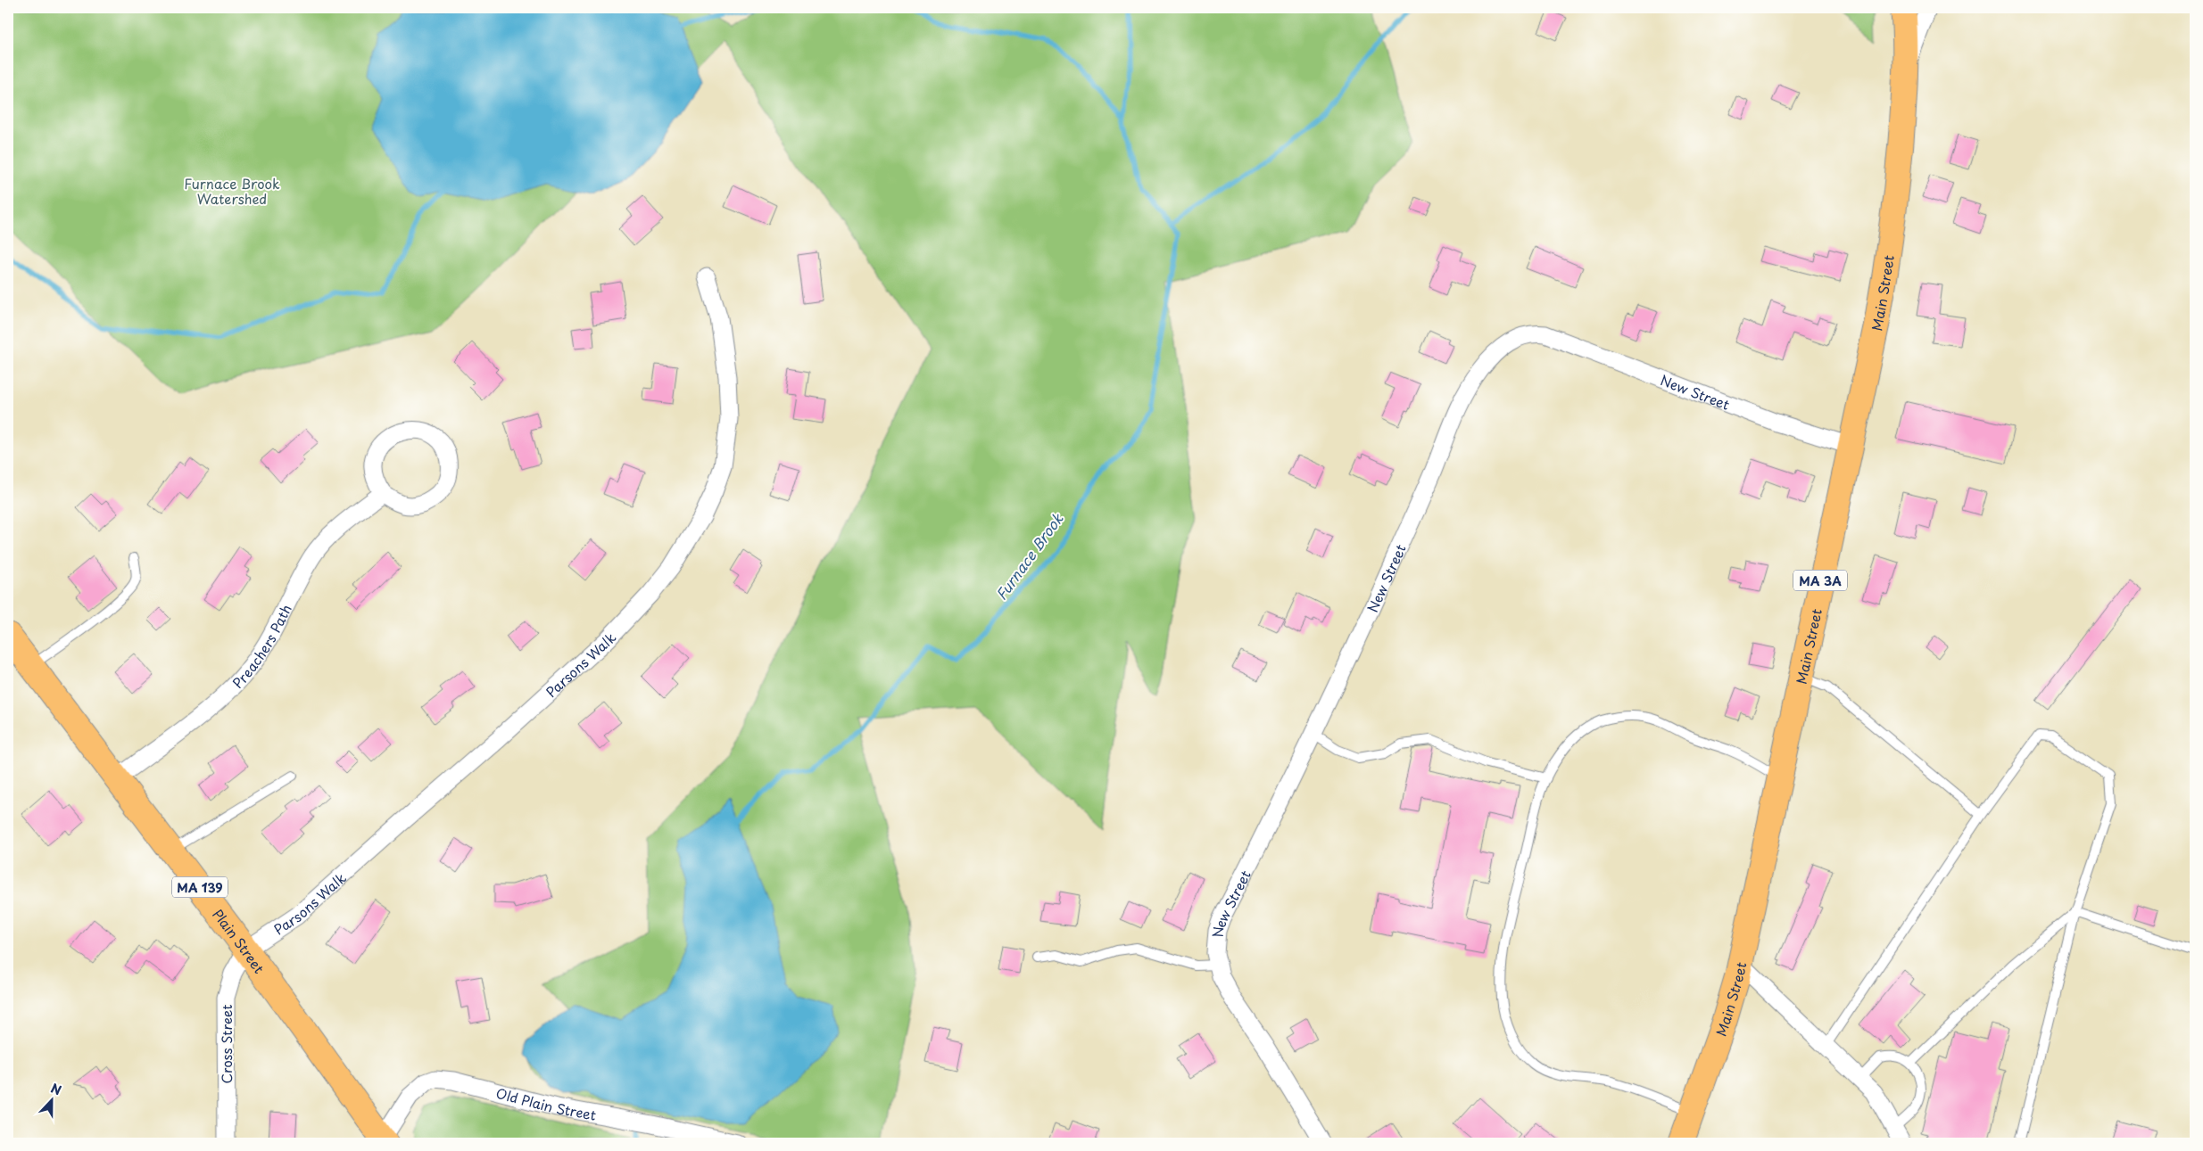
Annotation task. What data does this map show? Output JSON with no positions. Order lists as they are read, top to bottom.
{
  "streets": {
    "main road": [
      "Main Street",
      "MA 3A",
      "MA 139",
      "Plain Street"
    ],
    "street": [
      "New Street",
      "Preachers Path",
      "Parsons Walk",
      "Cross Street",
      "Old Plain Street"
    ]
  },
  "crossings": [
    ["Main Street", "New Street"],
    ["Preachers Path", "Plain Street"],
    ["Parsons Walk", "Plain Street"],
    ["Parsons Walk", "Cross Street"],
    ["Plain Street", "Cross Street"],
    ["Plain Street", "Old Plain Street"]
  ],
  "water": ["Furnace Brook"],
  "parks": ["Furnace Brook Watershed"],
  "north": "top"
}
